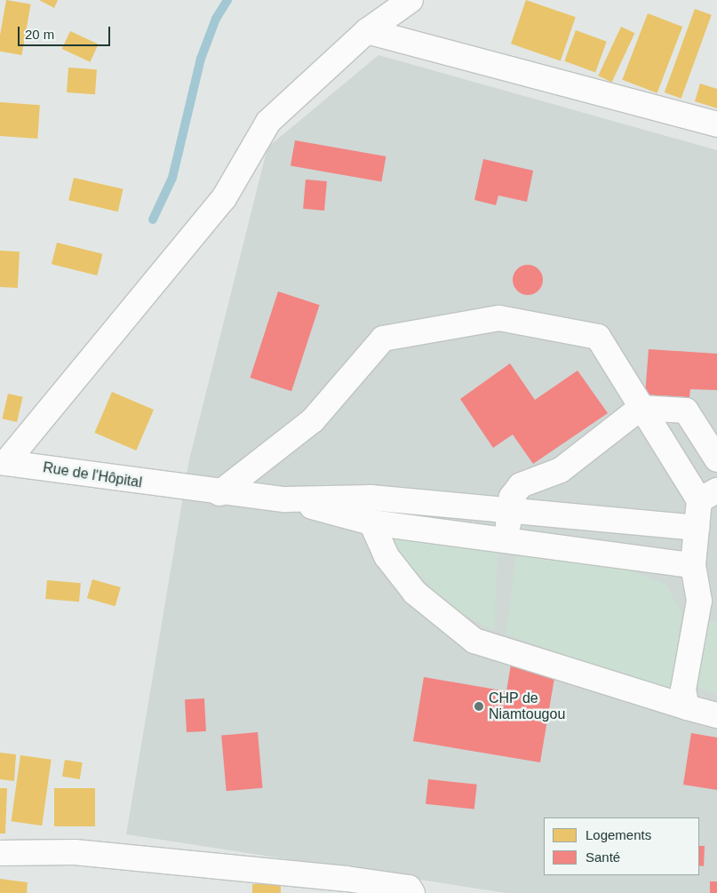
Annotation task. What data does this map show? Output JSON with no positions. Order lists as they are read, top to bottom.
{
  "streets": {
    "street": ["Rue de l'Hôpital"]
  },
  "places": ["CHP de Niamtougou"],
  "legend": ["Logements", "Santé"],
  "scale_bar": "20 m"
}
